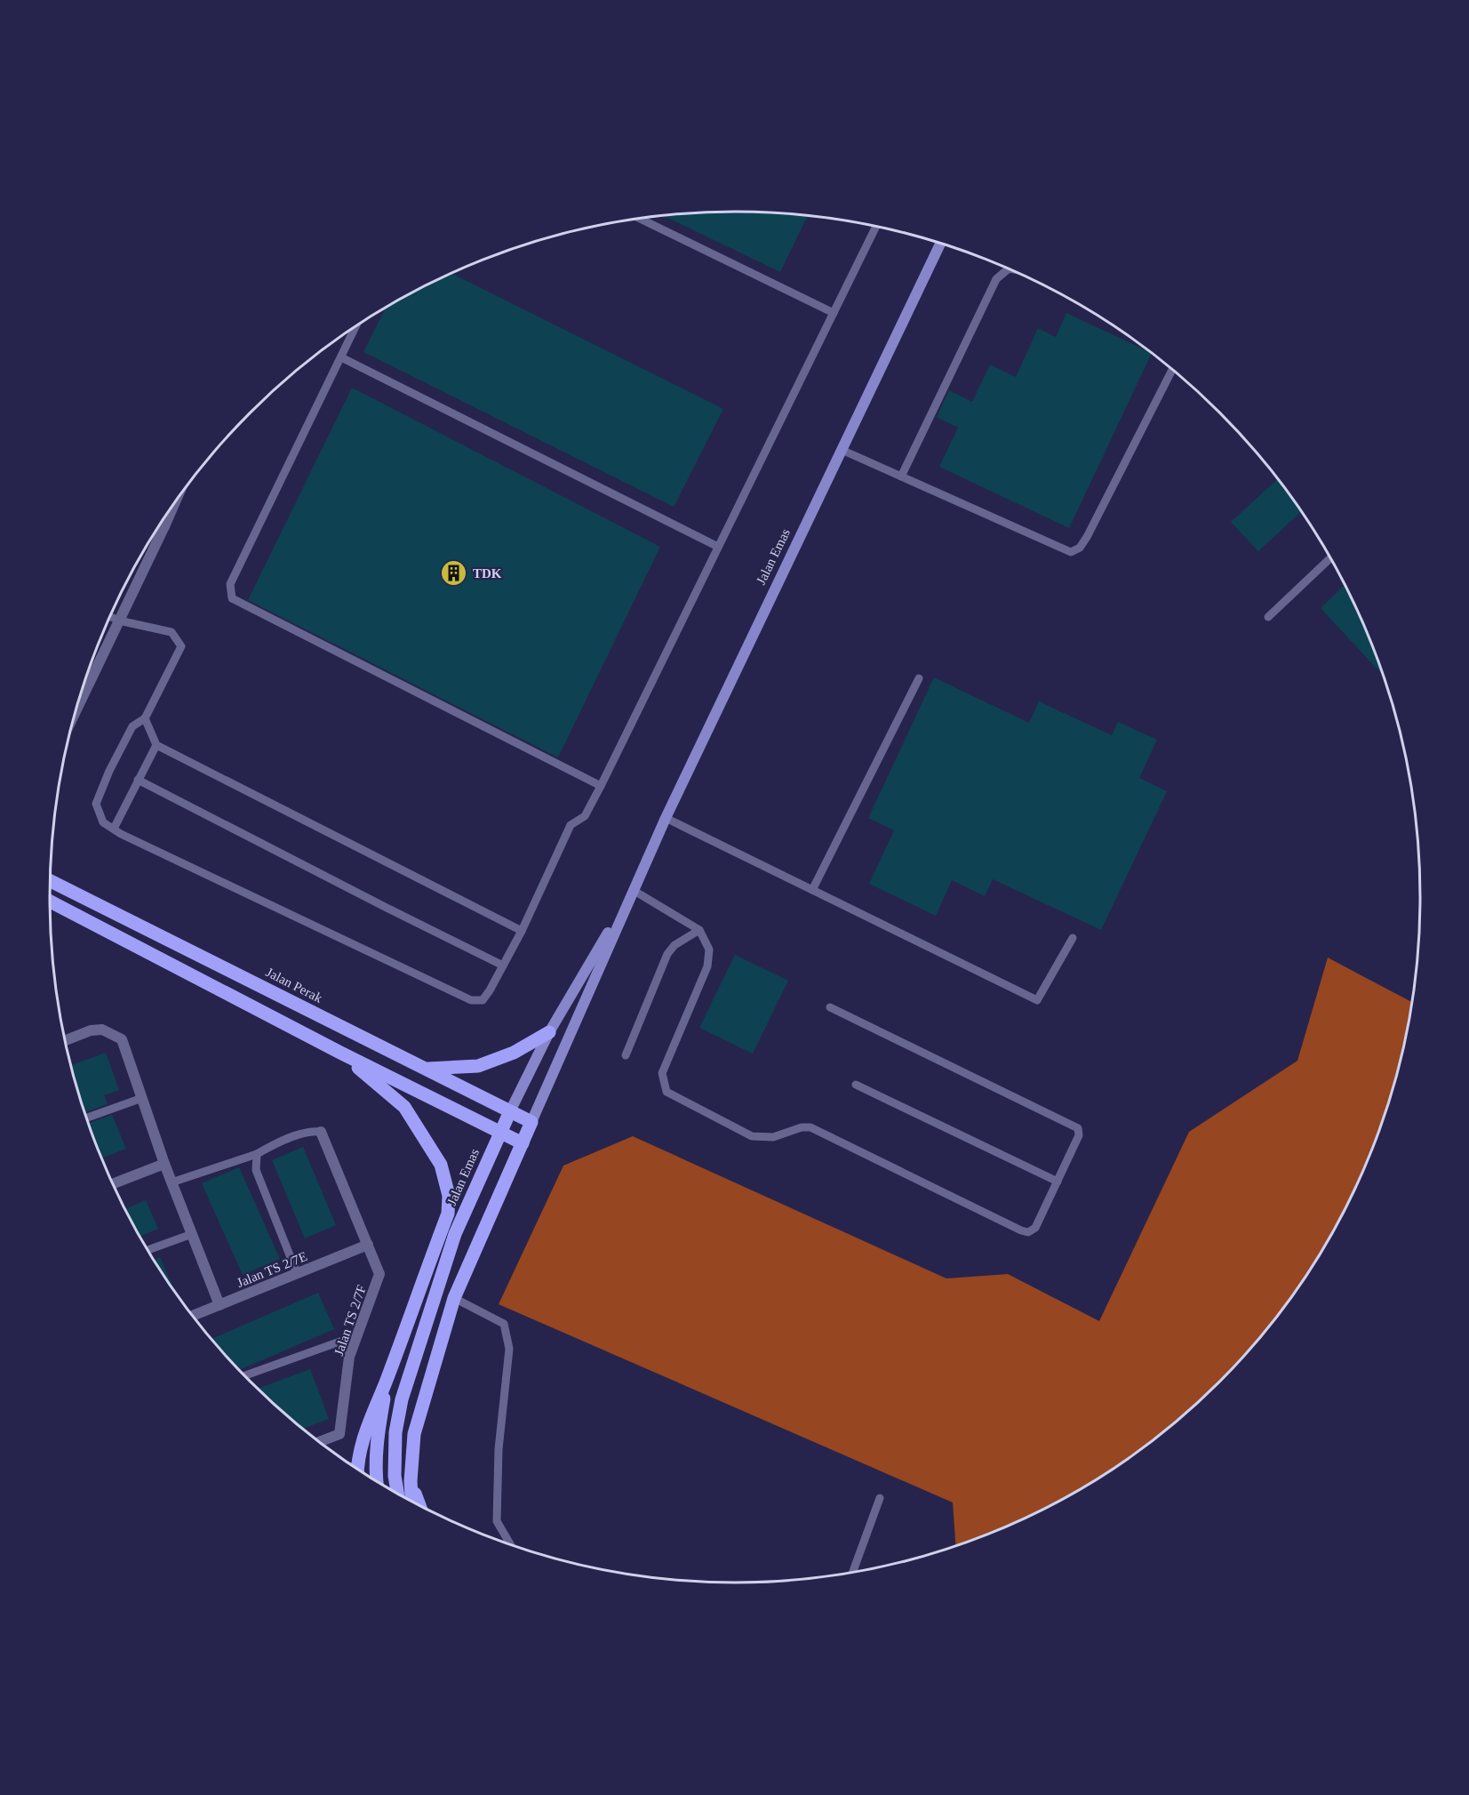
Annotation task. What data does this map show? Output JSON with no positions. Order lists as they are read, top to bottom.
{
  "streets": {
    "main road": ["Jalan Emas", "Jalan Perak"],
    "street": ["Jalan TS 2/7E", "Jalan TS 2/7F"]
  },
  "crossings": [
    ["Jalan Emas", "Jalan Perak"],
    ["Jalan TS 2/7E", "Jalan TS 2/7F"]
  ],
  "places": {
    "building": ["TDK"]
  }
}
